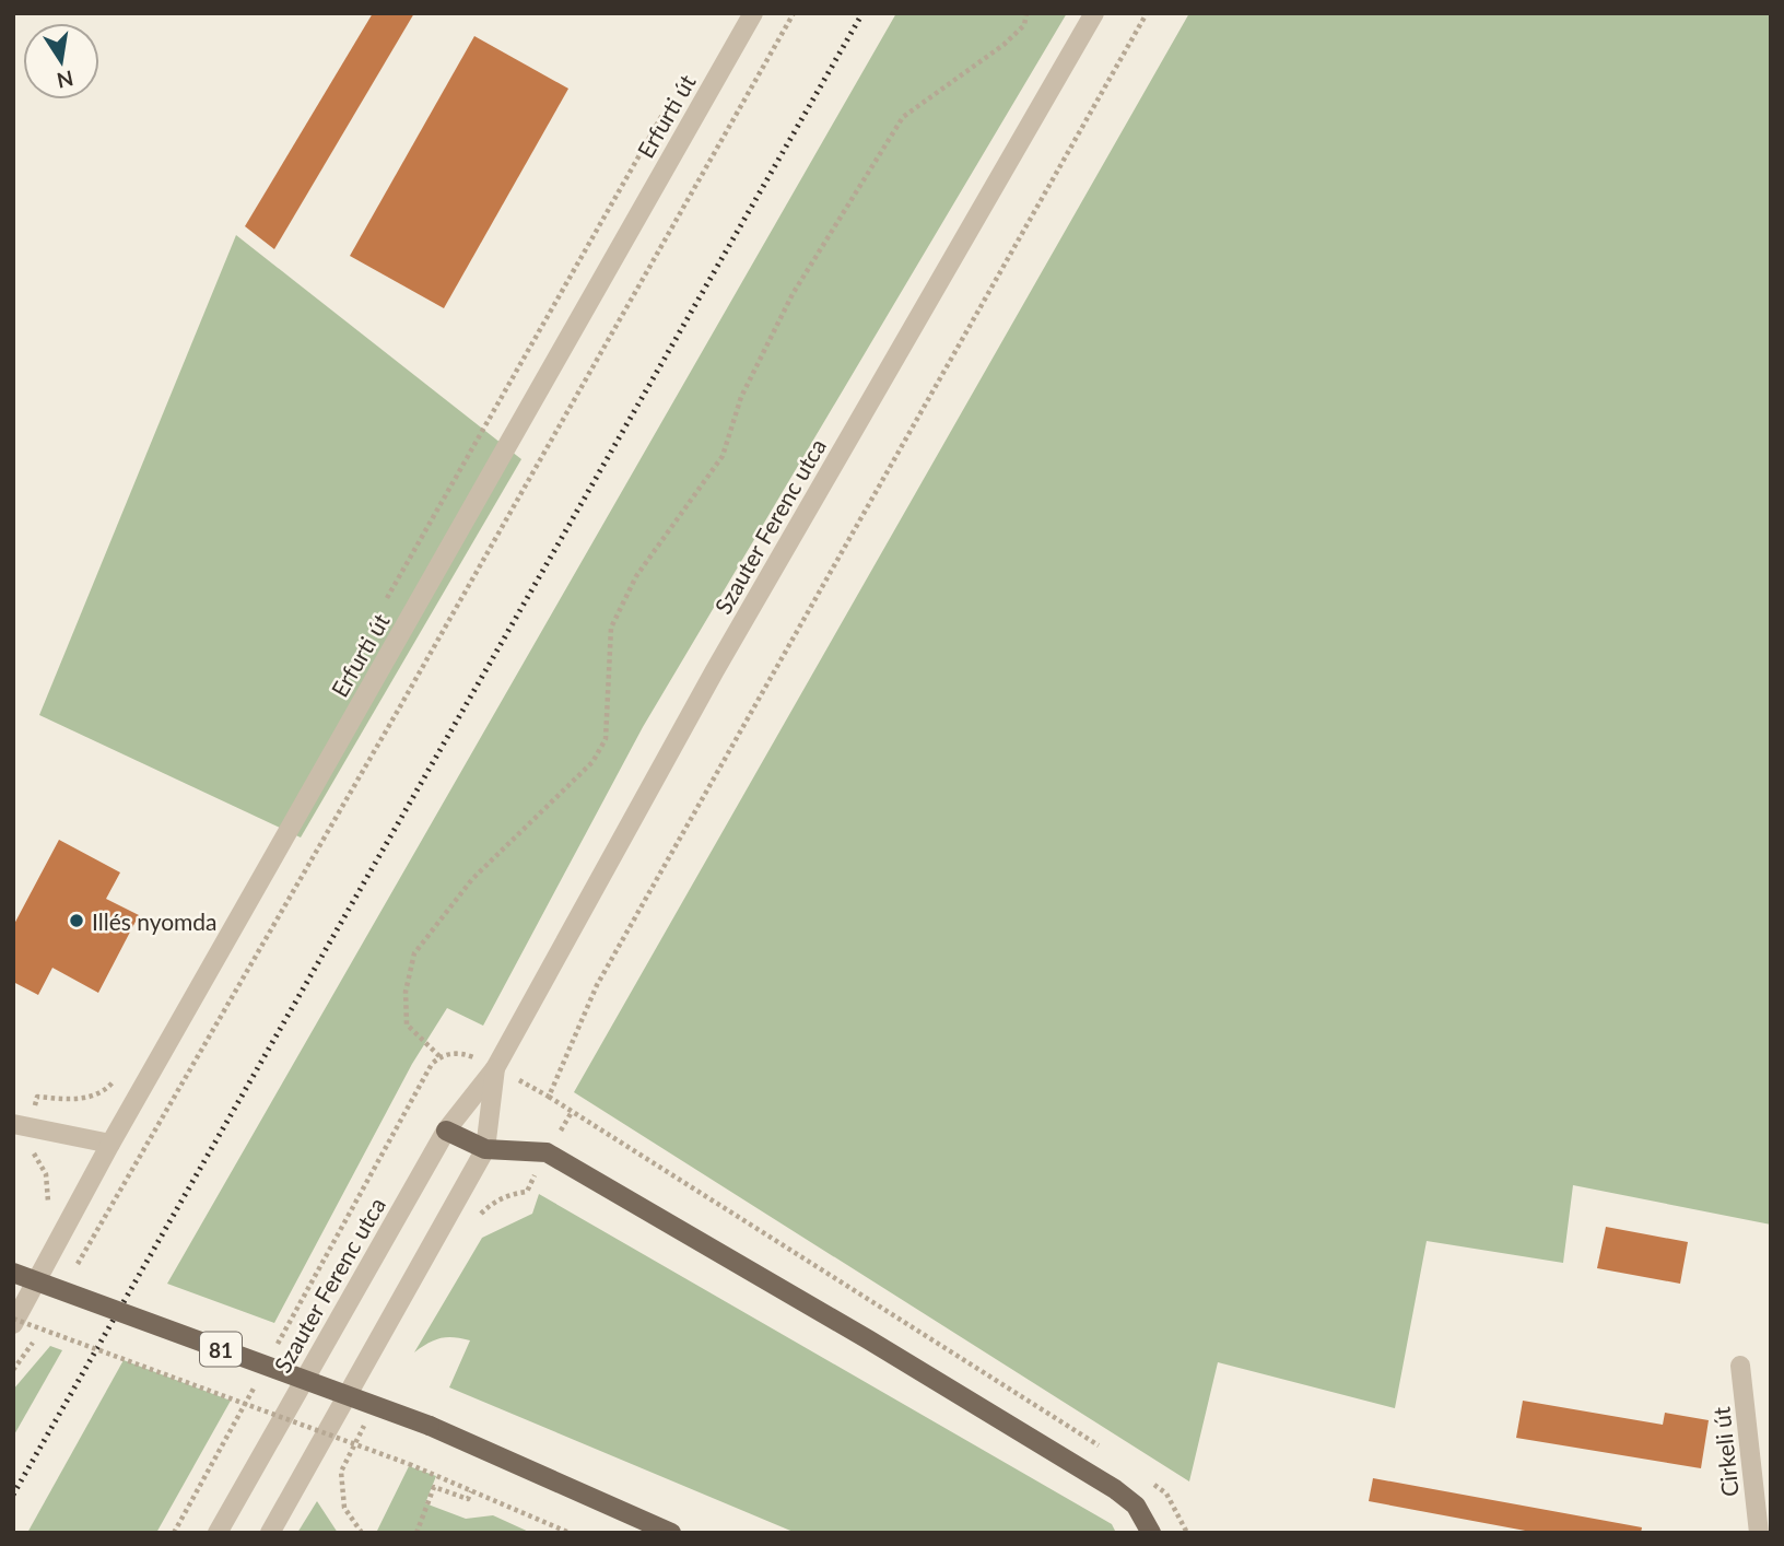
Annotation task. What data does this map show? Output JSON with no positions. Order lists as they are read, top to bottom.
{
  "streets": {
    "main road": ["81"],
    "street": ["Erfurti út", "Szauter Ferenc utca", "Cirkeli út"]
  },
  "places": ["Illés nyomda"],
  "north": "bottom"
}
